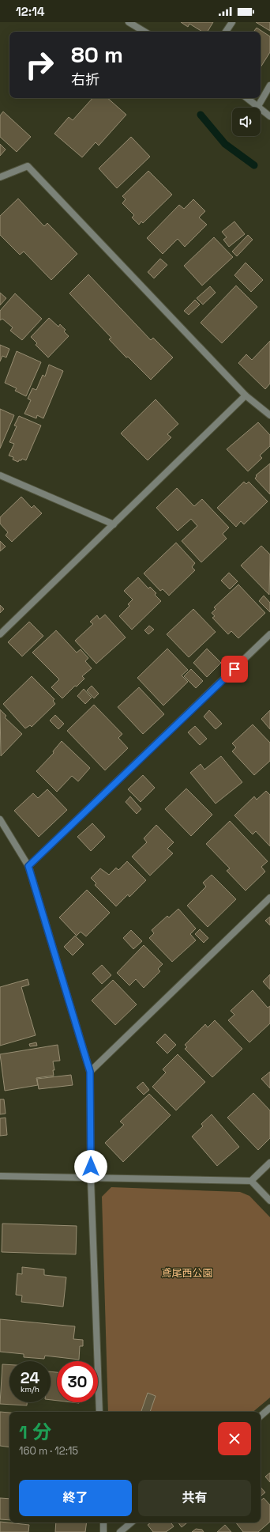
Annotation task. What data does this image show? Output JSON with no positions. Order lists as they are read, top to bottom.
{
  "parks": ["鳶尾西公園"],
  "page": {
    "status": "12:14",
    "turn": ["80 m", "右折"],
    "speed": "24 km/h",
    "limit": "30",
    "heading": ["1 分", "160 m · 12:15"],
    "buttons": ["終了", "共有"]
  }
}
